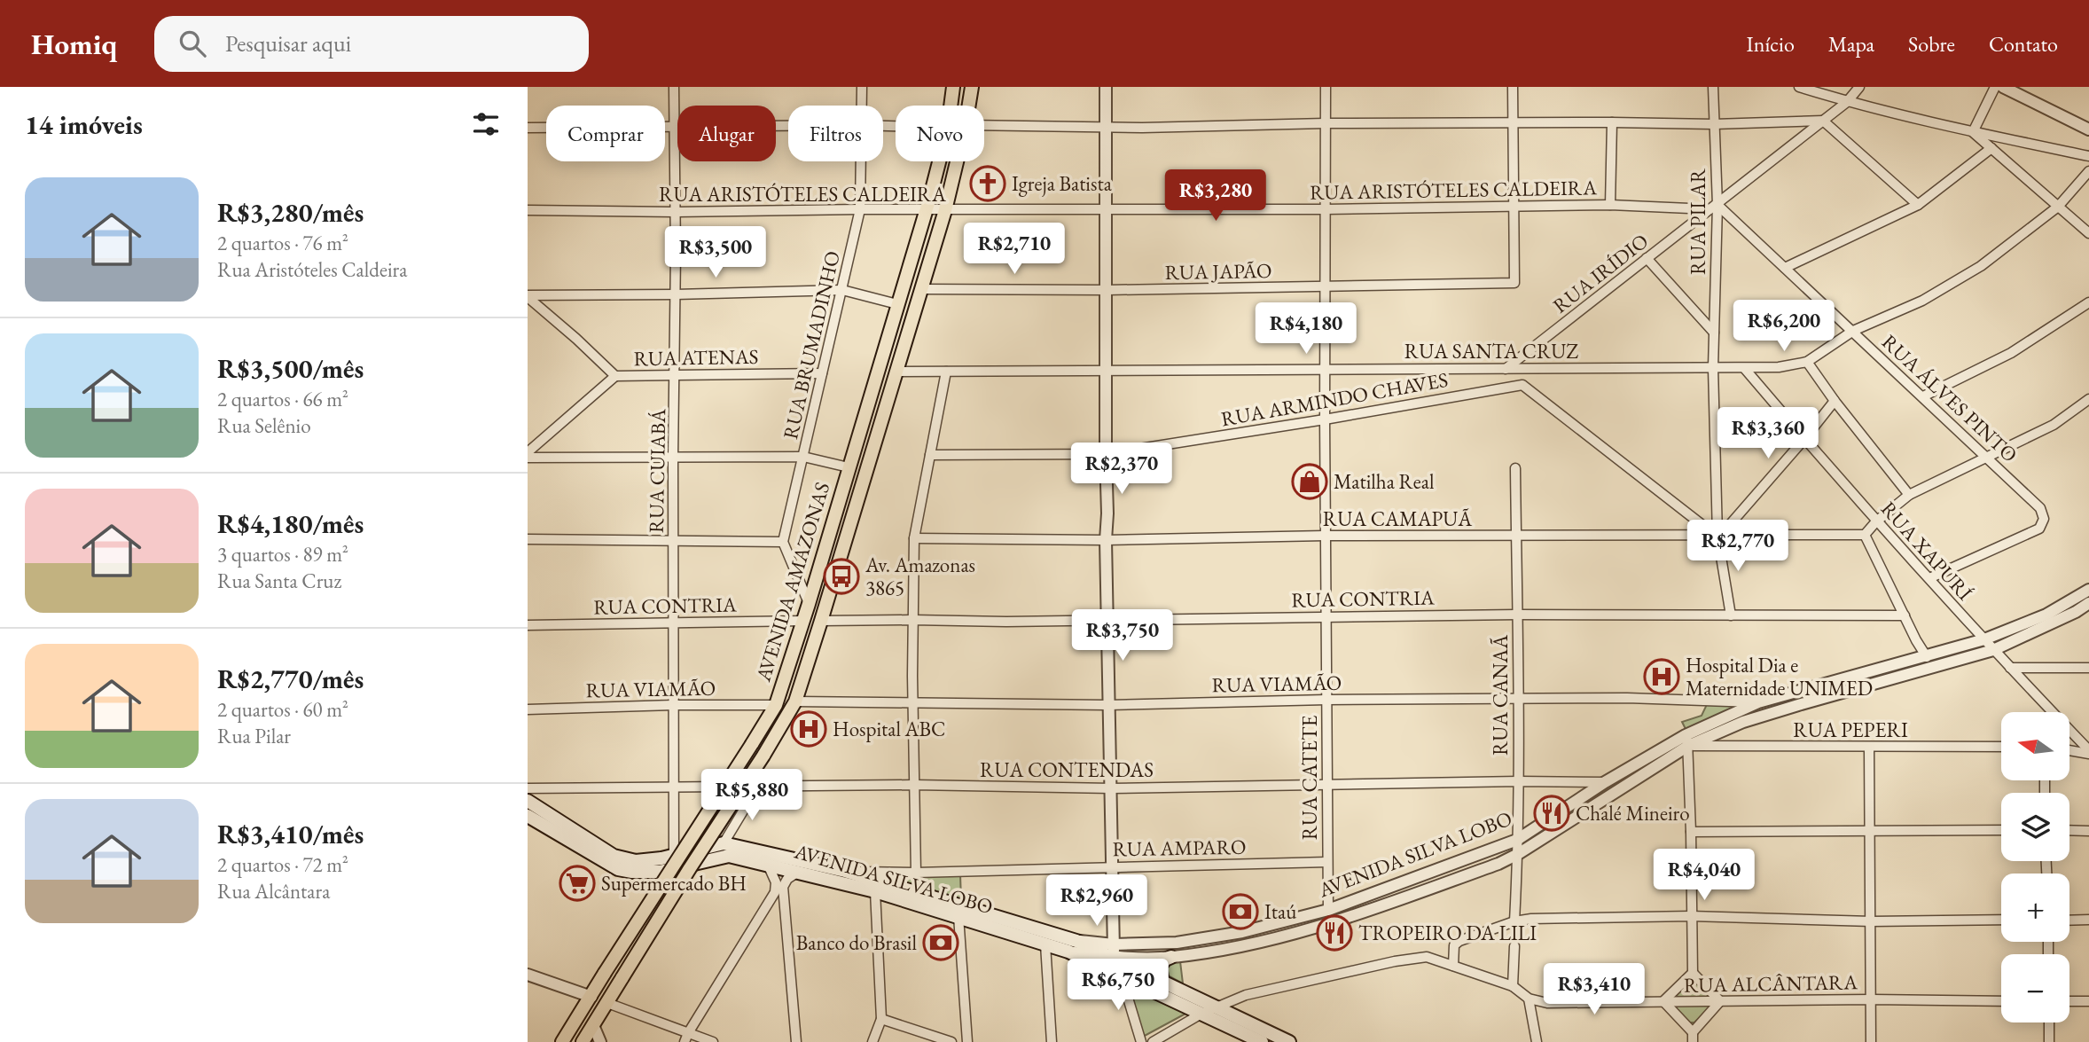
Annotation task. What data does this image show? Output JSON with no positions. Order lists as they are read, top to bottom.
{
  "streets": {
    "main road": ["AVENIDA AMAZONAS", "AVENIDA SILVA LOBO"],
    "street": [
      "RUA ARISTÓTELES CALDEIRA",
      "RUA PILAR",
      "RUA JAPÃO",
      "RUA IRÍDIO",
      "RUA BRUMADINHO",
      "RUA SANTA CRUZ",
      "RUA ATENAS",
      "RUA ÁLVES PINTO",
      "RUA ARMINDO CHAVES",
      "RUA CUIABÁ",
      "RUA CAMAPUÃ",
      "RUA XAPURÍ",
      "RUA CONTRIA",
      "RUA VIAMÃO",
      "RUA CANAÃ",
      "RUA PEPERI",
      "RUA CONTENDAS",
      "RUA CATETE",
      "RUA AMPARO",
      "RUA ALCÂNTARA"
    ]
  },
  "crossings": [
    ["RUA ARISTÓTELES CALDEIRA", "RUA PILAR"],
    ["RUA ARISTÓTELES CALDEIRA", "RUA JAPÃO"],
    ["RUA ARISTÓTELES CALDEIRA", "RUA IRÍDIO"],
    ["RUA ARISTÓTELES CALDEIRA", "RUA BRUMADINHO"],
    ["RUA ARISTÓTELES CALDEIRA", "RUA ÁLVES PINTO"],
    ["RUA ARISTÓTELES CALDEIRA", "RUA CUIABÁ"],
    ["RUA ARISTÓTELES CALDEIRA", "AVENIDA AMAZONAS"],
    ["RUA ARISTÓTELES CALDEIRA", "RUA CATETE"],
    ["RUA PILAR", "RUA IRÍDIO"],
    ["RUA PILAR", "RUA SANTA CRUZ"],
    ["RUA PILAR", "RUA ÁLVES PINTO"],
    ["RUA PILAR", "RUA ARMINDO CHAVES"],
    ["RUA PILAR", "RUA CAMAPUÃ"],
    ["RUA PILAR", "RUA CONTRIA"],
    ["RUA JAPÃO", "AVENIDA AMAZONAS"],
    ["RUA JAPÃO", "RUA CATETE"],
    ["RUA IRÍDIO", "RUA SANTA CRUZ"],
    ["RUA IRÍDIO", "RUA ÁLVES PINTO"],
    ["RUA BRUMADINHO", "RUA ATENAS"],
    ["RUA SANTA CRUZ", "RUA ÁLVES PINTO"],
    ["RUA SANTA CRUZ", "RUA XAPURÍ"],
    ["RUA SANTA CRUZ", "AVENIDA AMAZONAS"],
    ["RUA SANTA CRUZ", "RUA CATETE"],
    ["RUA ATENAS", "RUA CUIABÁ"],
    ["RUA ÁLVES PINTO", "RUA XAPURÍ"],
    ["RUA ARMINDO CHAVES", "RUA CAMAPUÃ"],
    ["RUA ARMINDO CHAVES", "RUA CATETE"],
    ["RUA CUIABÁ", "RUA CONTRIA"],
    ["RUA CUIABÁ", "RUA VIAMÃO"],
    ["RUA CUIABÁ", "RUA CONTENDAS"],
    ["RUA CUIABÁ", "AVENIDA SILVA LOBO"],
    ["RUA CAMAPUÃ", "RUA CANAÃ"],
    ["RUA CAMAPUÃ", "RUA CATETE"],
    ["RUA XAPURÍ", "AVENIDA SILVA LOBO"],
    ["AVENIDA AMAZONAS", "RUA CONTRIA"],
    ["AVENIDA AMAZONAS", "RUA VIAMÃO"],
    ["RUA CONTRIA", "RUA CANAÃ"],
    ["RUA CONTRIA", "RUA CATETE"],
    ["RUA VIAMÃO", "RUA CANAÃ"],
    ["RUA VIAMÃO", "RUA CATETE"],
    ["RUA VIAMÃO", "AVENIDA SILVA LOBO"],
    ["RUA CANAÃ", "RUA CONTENDAS"],
    ["RUA CANAÃ", "AVENIDA SILVA LOBO"],
    ["RUA PEPERI", "AVENIDA SILVA LOBO"],
    ["RUA CONTENDAS", "RUA CATETE"],
    ["RUA CONTENDAS", "AVENIDA SILVA LOBO"],
    ["RUA CATETE", "RUA AMPARO"],
    ["RUA CATETE", "AVENIDA SILVA LOBO"],
    ["RUA AMPARO", "AVENIDA SILVA LOBO"]
  ],
  "places": {
    "church": ["Igreja Batista"],
    "shop": ["Matilha Real"],
    "bus stop": ["Av. Amazonas 3865"],
    "hospital": ["Hospital Dia e Maternidade UNIMED", "Hospital ABC"],
    "restaurant": ["Chalé Mineiro", "TROPEIRO DA LILI"],
    "supermarket": ["Supermercado BH"],
    "bank": ["Itaú", "Banco do Brasil"]
  },
  "north": "left",
  "page": {
    "header": "Homiq",
    "search": "Pesquisar aqui",
    "nav": [
      "Início",
      "Mapa",
      "Sobre",
      "Contato"
    ],
    "heading": "14 imóveis",
    "chip": [
      "Comprar",
      "Alugar",
      "Filtros",
      "Novo"
    ],
    "list": [
      {
        "name": "R$3,280/mês",
        "note": "2 quartos · 76 m² · Rua Aristóteles Caldeira"
      },
      {
        "name": "R$3,500/mês",
        "note": "2 quartos · 66 m² · Rua Selênio"
      },
      {
        "name": "R$4,180/mês",
        "note": "3 quartos · 89 m² · Rua Santa Cruz"
      },
      {
        "name": "R$2,770/mês",
        "note": "2 quartos · 60 m² · Rua Pilar"
      },
      {
        "name": "R$3,410/mês",
        "note": "2 quartos · 72 m² · Rua Alcântara"
      }
    ],
    "price": [
      "R$3,280",
      "R$2,710",
      "R$3,500",
      "R$6,200",
      "R$4,180",
      "R$3,360",
      "R$2,370",
      "R$2,770",
      "R$3,750",
      "R$5,880",
      "R$4,040",
      "R$2,960",
      "R$6,750",
      "R$3,410"
    ],
    "map_buttons": ["+", "−"]
  }
}
